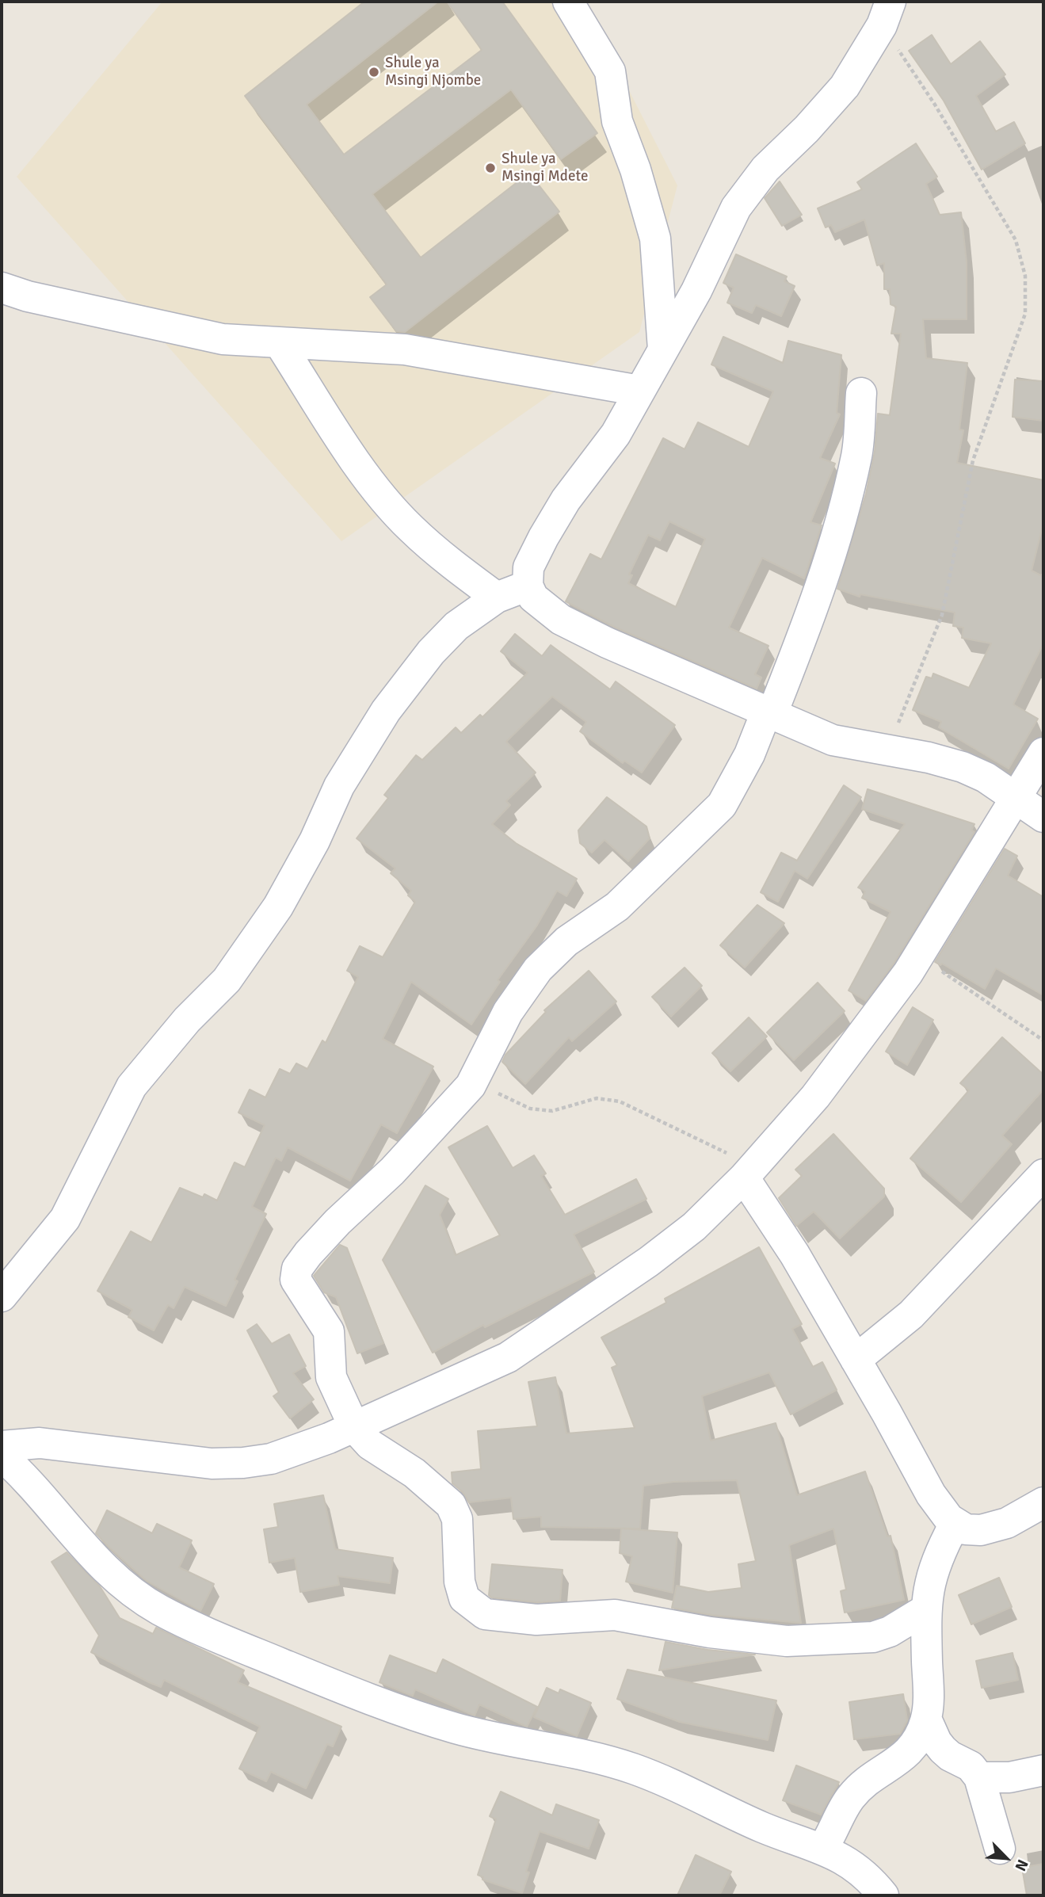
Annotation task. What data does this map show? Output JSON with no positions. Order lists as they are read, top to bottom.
{
  "places": ["Shule ya Msingi Njombe", "Shule ya Msingi Mdete"],
  "north": "bottom right"
}
